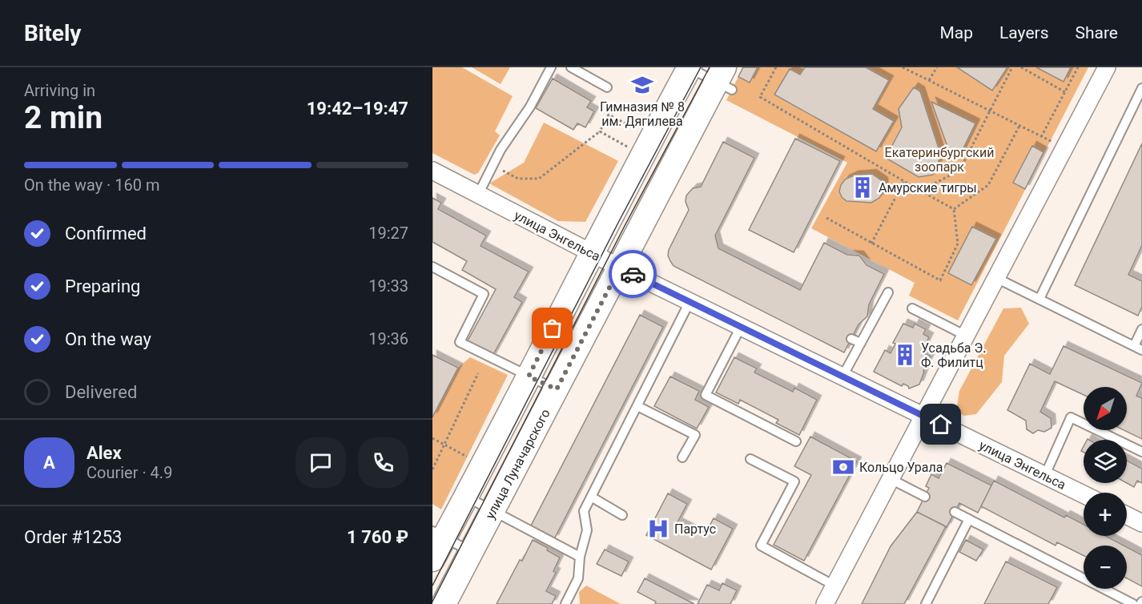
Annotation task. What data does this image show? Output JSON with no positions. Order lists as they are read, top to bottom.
{
  "streets": {
    "main road": ["улица Луначарского"],
    "street": ["улица Энгельса"]
  },
  "crossings": [
    ["улица Энгельса", "улица Луначарского"]
  ],
  "parks": ["Екатеринбургский зоопарк"],
  "places": {
    "school or university": ["Гимназия № 8 им. Дягилева"],
    "building": ["Амурские тигры", "Усадьба Э. Ф. Филитц"],
    "bank": ["Кольцо Урала"],
    "hospital": ["Партус"]
  },
  "north": "bottom left",
  "page": {
    "header": "Bitely",
    "nav": ["Map", "Layers", "Share"],
    "heading": ["2 min", "Arriving in", "19:42–19:47"],
    "panel": [
      "Alex",
      "Courier · 4.9",
      "Order #1253",
      "1 760 ₽"
    ],
    "bar": "On the way · 160 m",
    "list": [
      ["Confirmed", "19:27"],
      ["Preparing", "19:33"],
      ["On the way", "19:36"],
      "Delivered"
    ],
    "map_buttons": ["+", "−"],
    "round": "A"
  }
}
